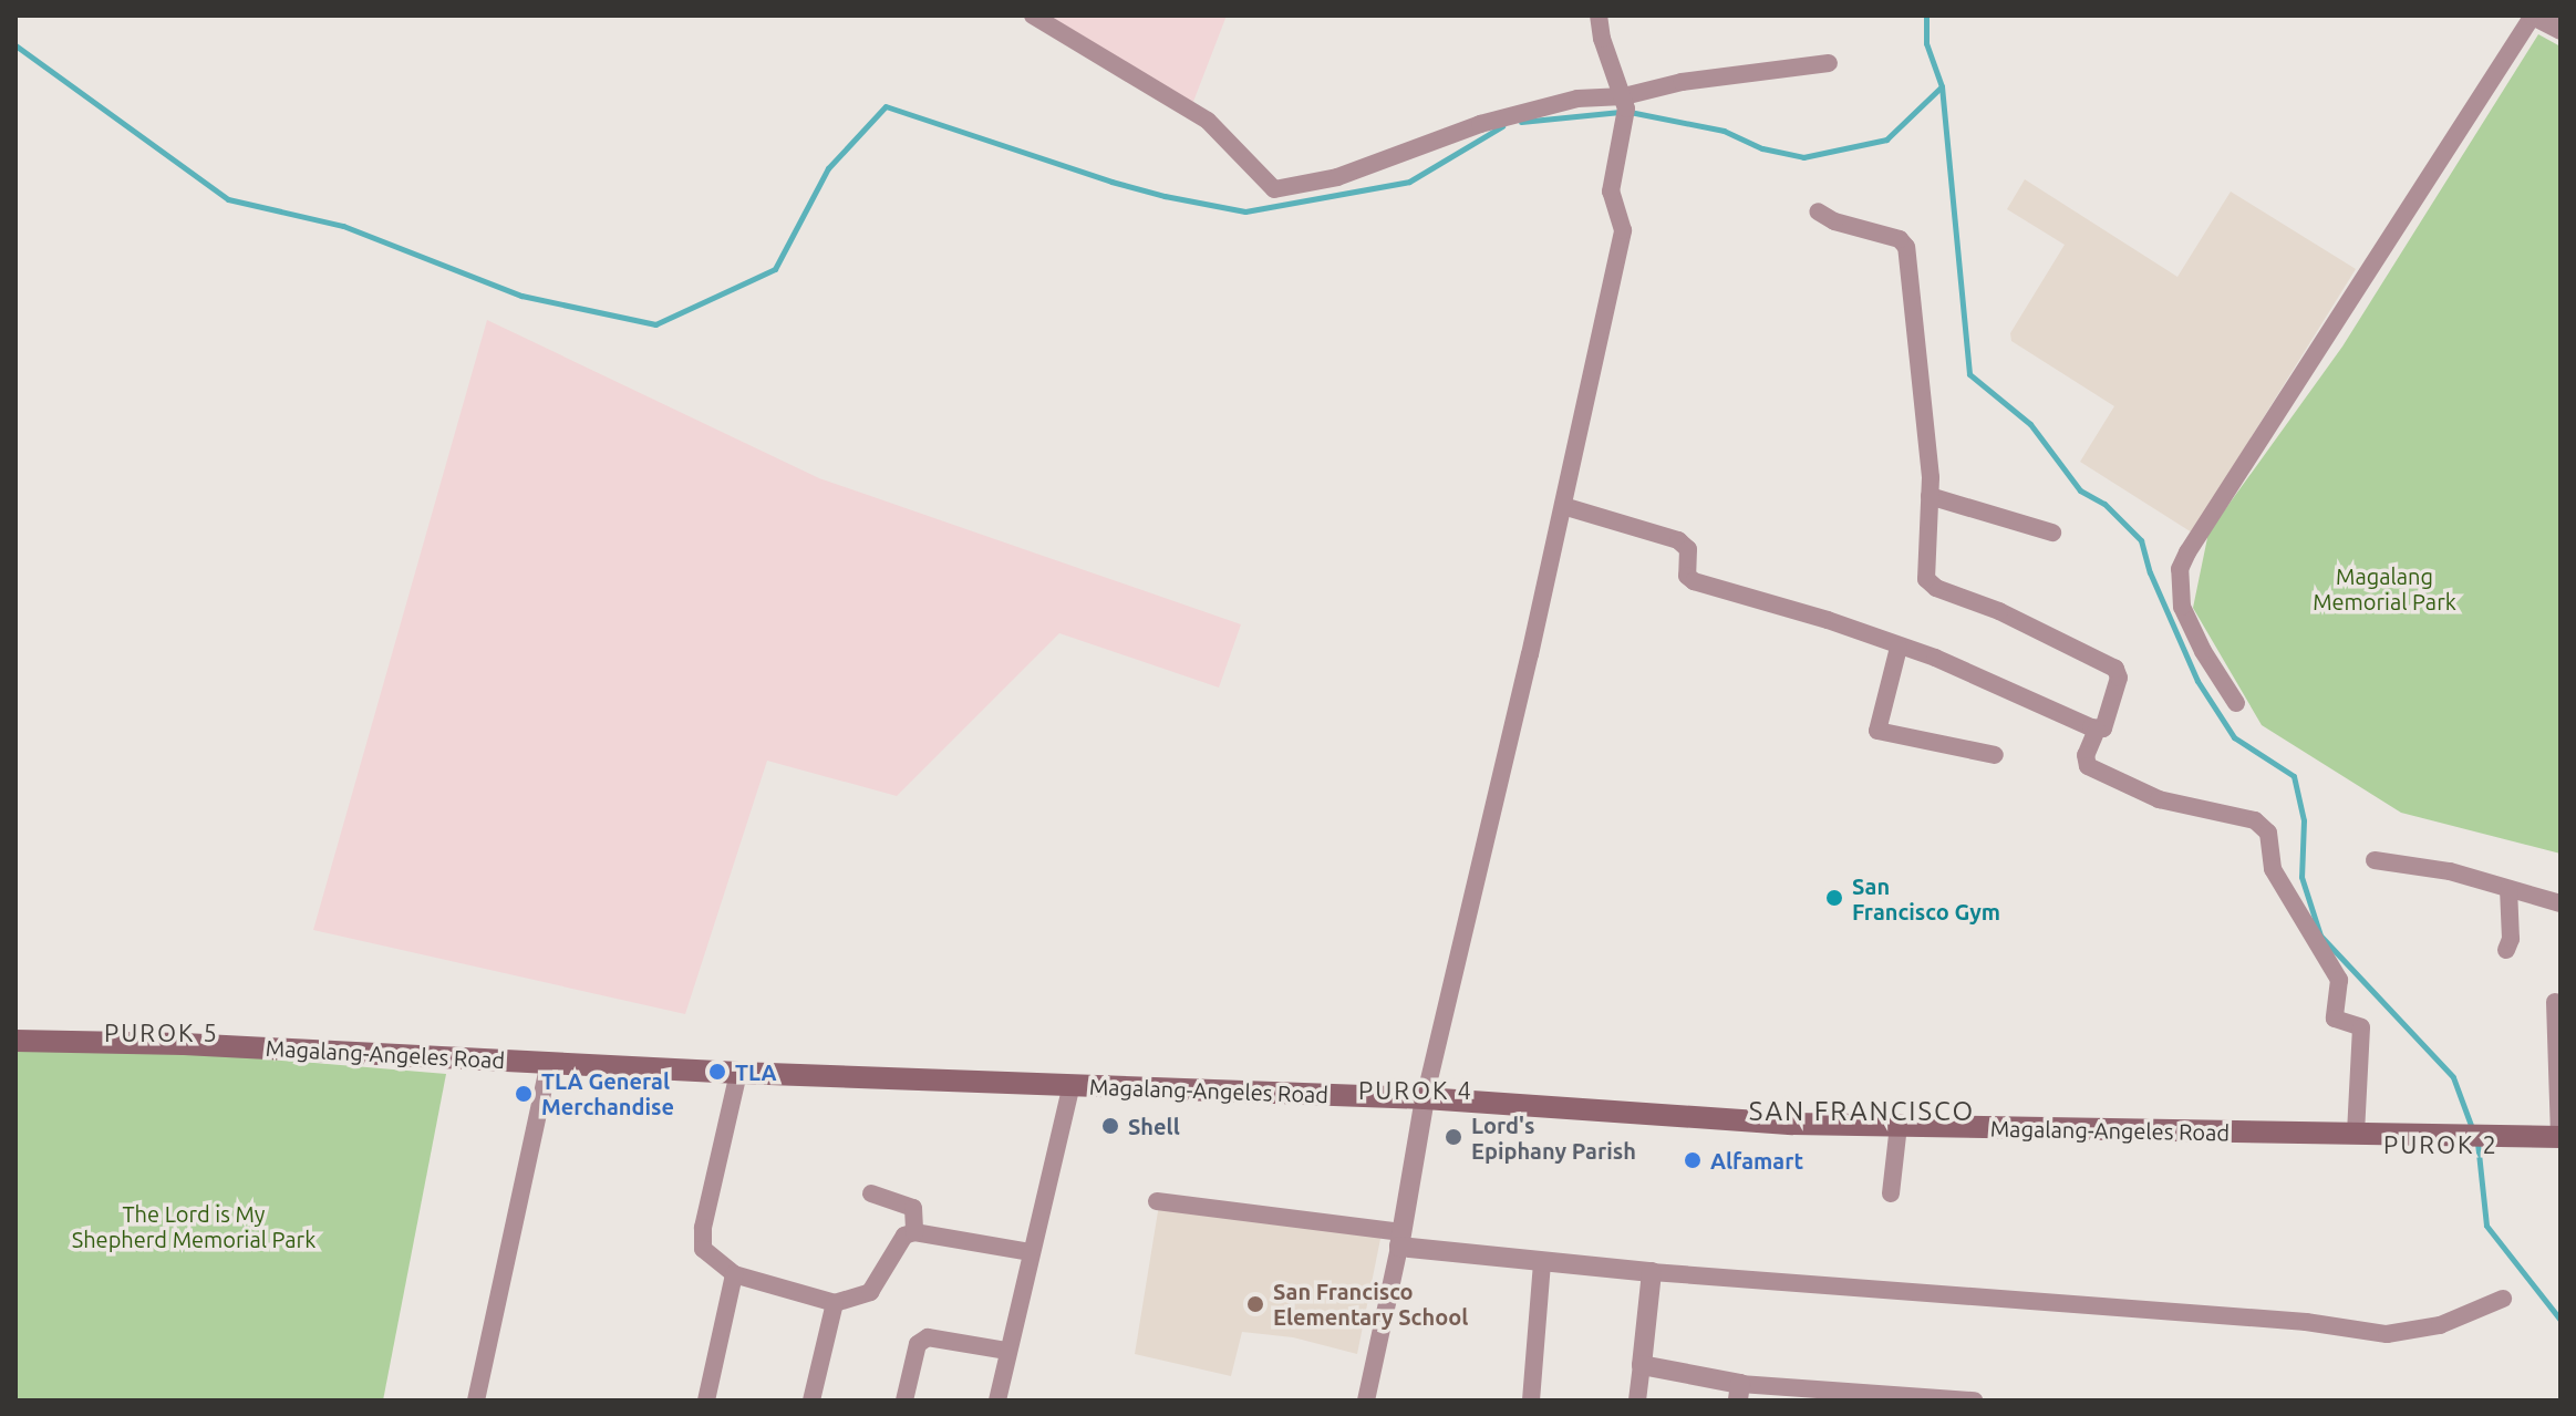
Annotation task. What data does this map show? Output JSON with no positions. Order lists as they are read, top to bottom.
{
  "streets": {
    "main road": ["Magalang-Angeles Road"]
  },
  "districts": [
    "PUROK 5",
    "PUROK 4",
    "SAN FRANCISCO",
    "PUROK 2"
  ],
  "parks": ["Magalang Memorial Park", "The Lord is My Shepherd Memorial Park"],
  "places": [
    "San Francisco Gym",
    "TLA",
    "TLA General Merchandise",
    "Shell",
    "Lord's Epiphany Parish",
    "Alfamart",
    "San Francisco Elementary School"
  ]
}
